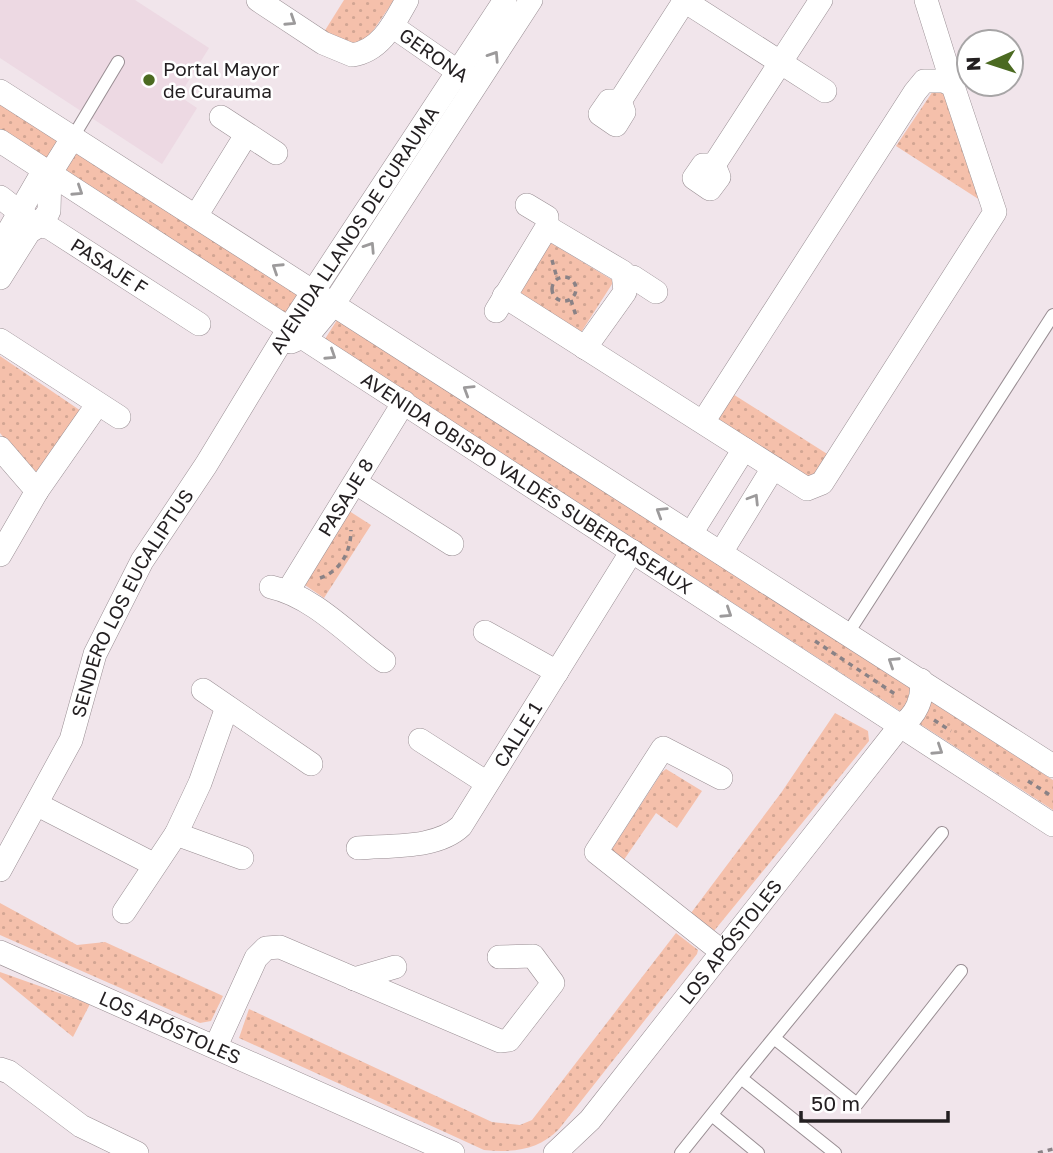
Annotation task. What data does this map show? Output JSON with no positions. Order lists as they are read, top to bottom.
{
  "streets": {
    "street": [
      "GERONA",
      "AVENIDA LLANOS DE CURAUMA",
      "PASAJE F",
      "AVENIDA OBISPO VALDÉS SUBERCASEAUX",
      "PASAJE 8",
      "SENDERO LOS EUCALIPTUS",
      "CALLE 1",
      "LOS APÓSTOLES"
    ]
  },
  "crossings": [
    ["GERONA", "AVENIDA LLANOS DE CURAUMA"],
    ["AVENIDA LLANOS DE CURAUMA", "AVENIDA OBISPO VALDÉS SUBERCASEAUX"],
    ["AVENIDA LLANOS DE CURAUMA", "SENDERO LOS EUCALIPTUS"],
    ["AVENIDA OBISPO VALDÉS SUBERCASEAUX", "PASAJE 8"],
    ["AVENIDA OBISPO VALDÉS SUBERCASEAUX", "SENDERO LOS EUCALIPTUS"],
    ["AVENIDA OBISPO VALDÉS SUBERCASEAUX", "CALLE 1"],
    ["AVENIDA OBISPO VALDÉS SUBERCASEAUX", "LOS APÓSTOLES"]
  ],
  "places": ["Portal Mayor de Curauma"],
  "scale_bar": "50 m",
  "north": "left"
}
